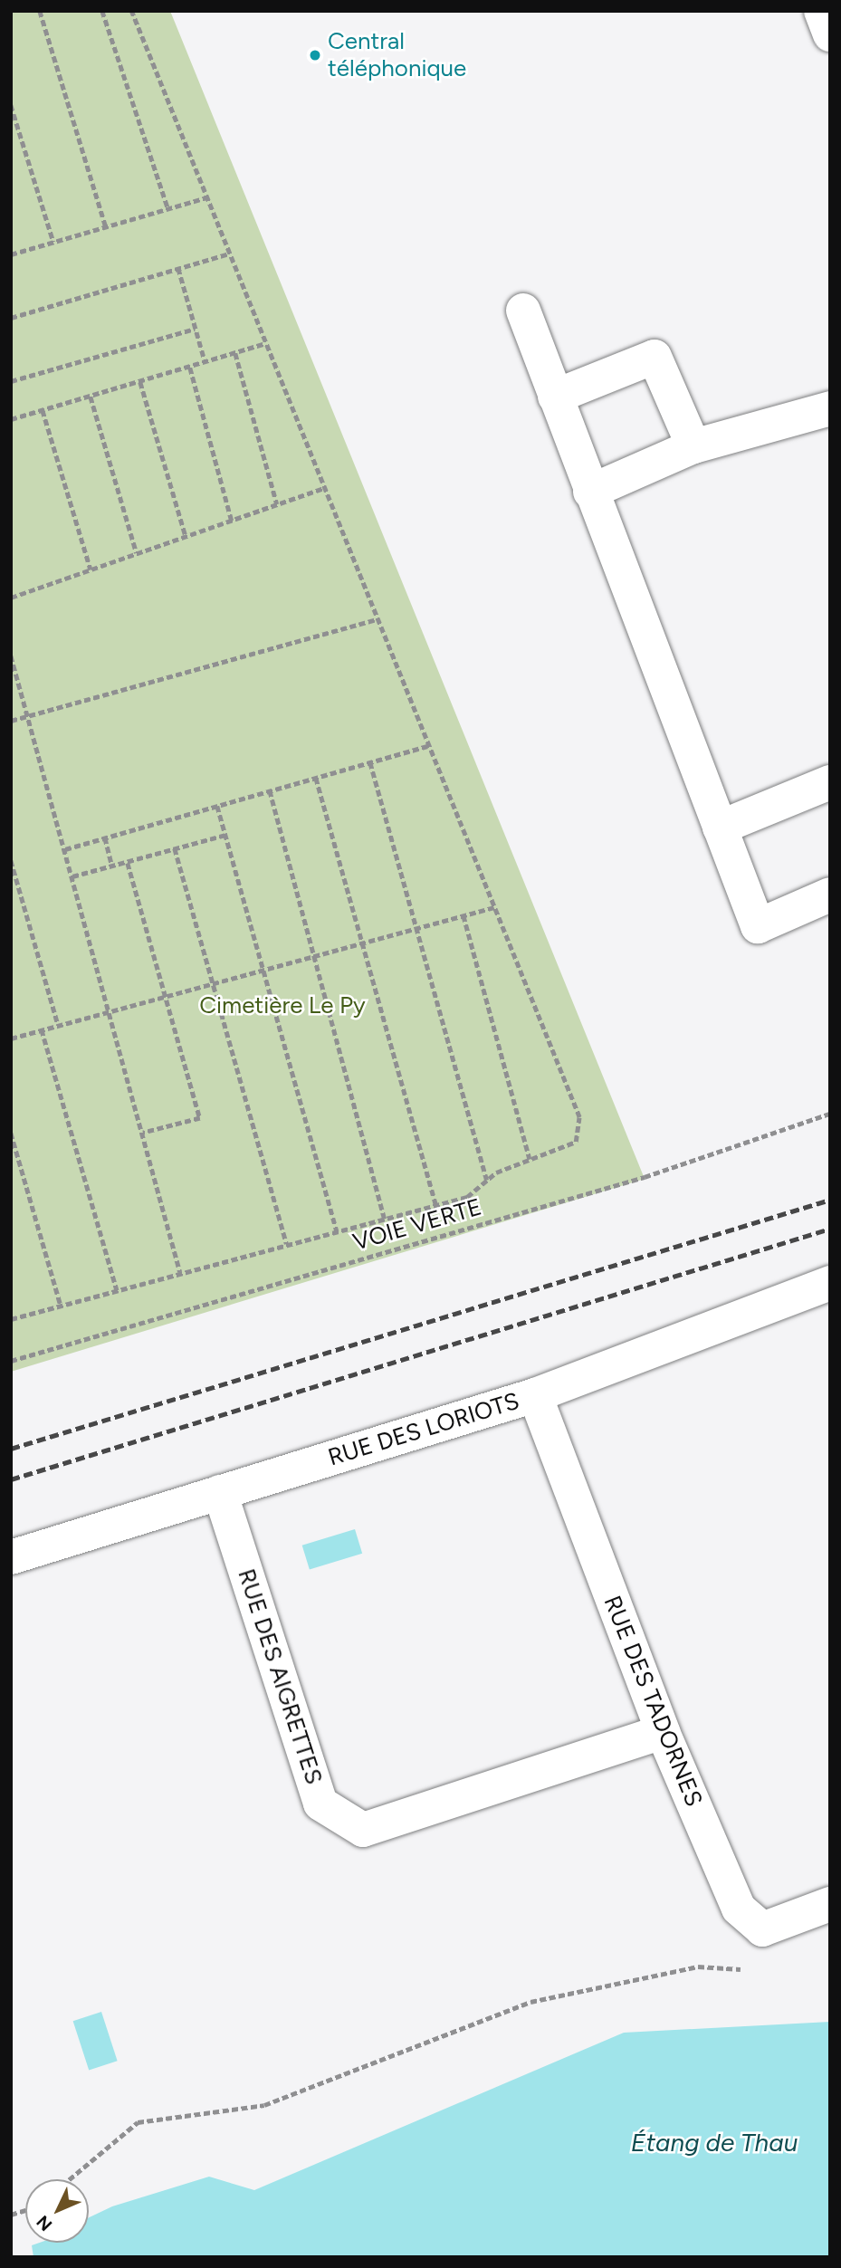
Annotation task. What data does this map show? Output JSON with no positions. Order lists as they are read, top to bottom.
{
  "streets": {
    "street": ["RUE DES LORIOTS", "RUE DES AIGRETTES", "RUE DES TADORNES"],
    "path": ["VOIE VERTE"]
  },
  "crossings": [
    ["RUE DES LORIOTS", "RUE DES AIGRETTES"],
    ["RUE DES LORIOTS", "RUE DES TADORNES"],
    ["RUE DES AIGRETTES", "RUE DES TADORNES"]
  ],
  "water": ["Étang de Thau"],
  "parks": ["Cimetière Le Py"],
  "places": ["Central téléphonique"],
  "north": "bottom left"
}
